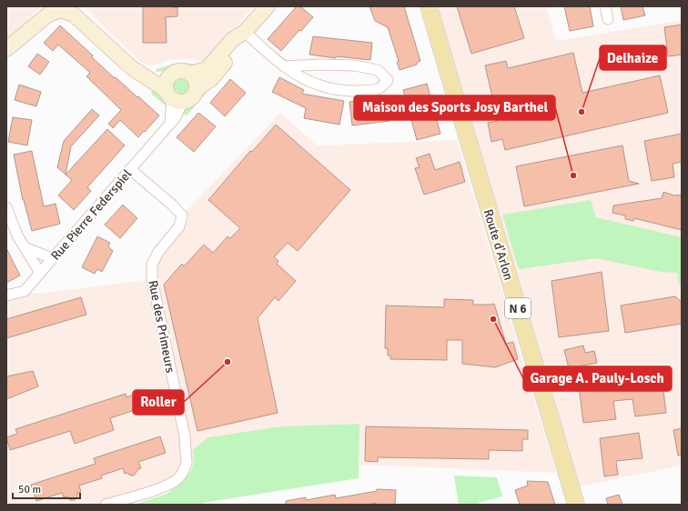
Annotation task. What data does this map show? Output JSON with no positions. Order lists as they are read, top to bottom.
{
  "streets": {
    "main road": ["Route d'Arlon", "N 6"],
    "street": ["Rue Pierre Federspiel", "Rue des Primeurs"]
  },
  "crossings": [
    ["Rue Pierre Federspiel", "Rue des Primeurs"]
  ],
  "places": [
    "Delhaize",
    "Maison des Sports Josy Barthel",
    "Garage A. Pauly-Losch",
    "Roller"
  ],
  "scale_bar": "50 m"
}
